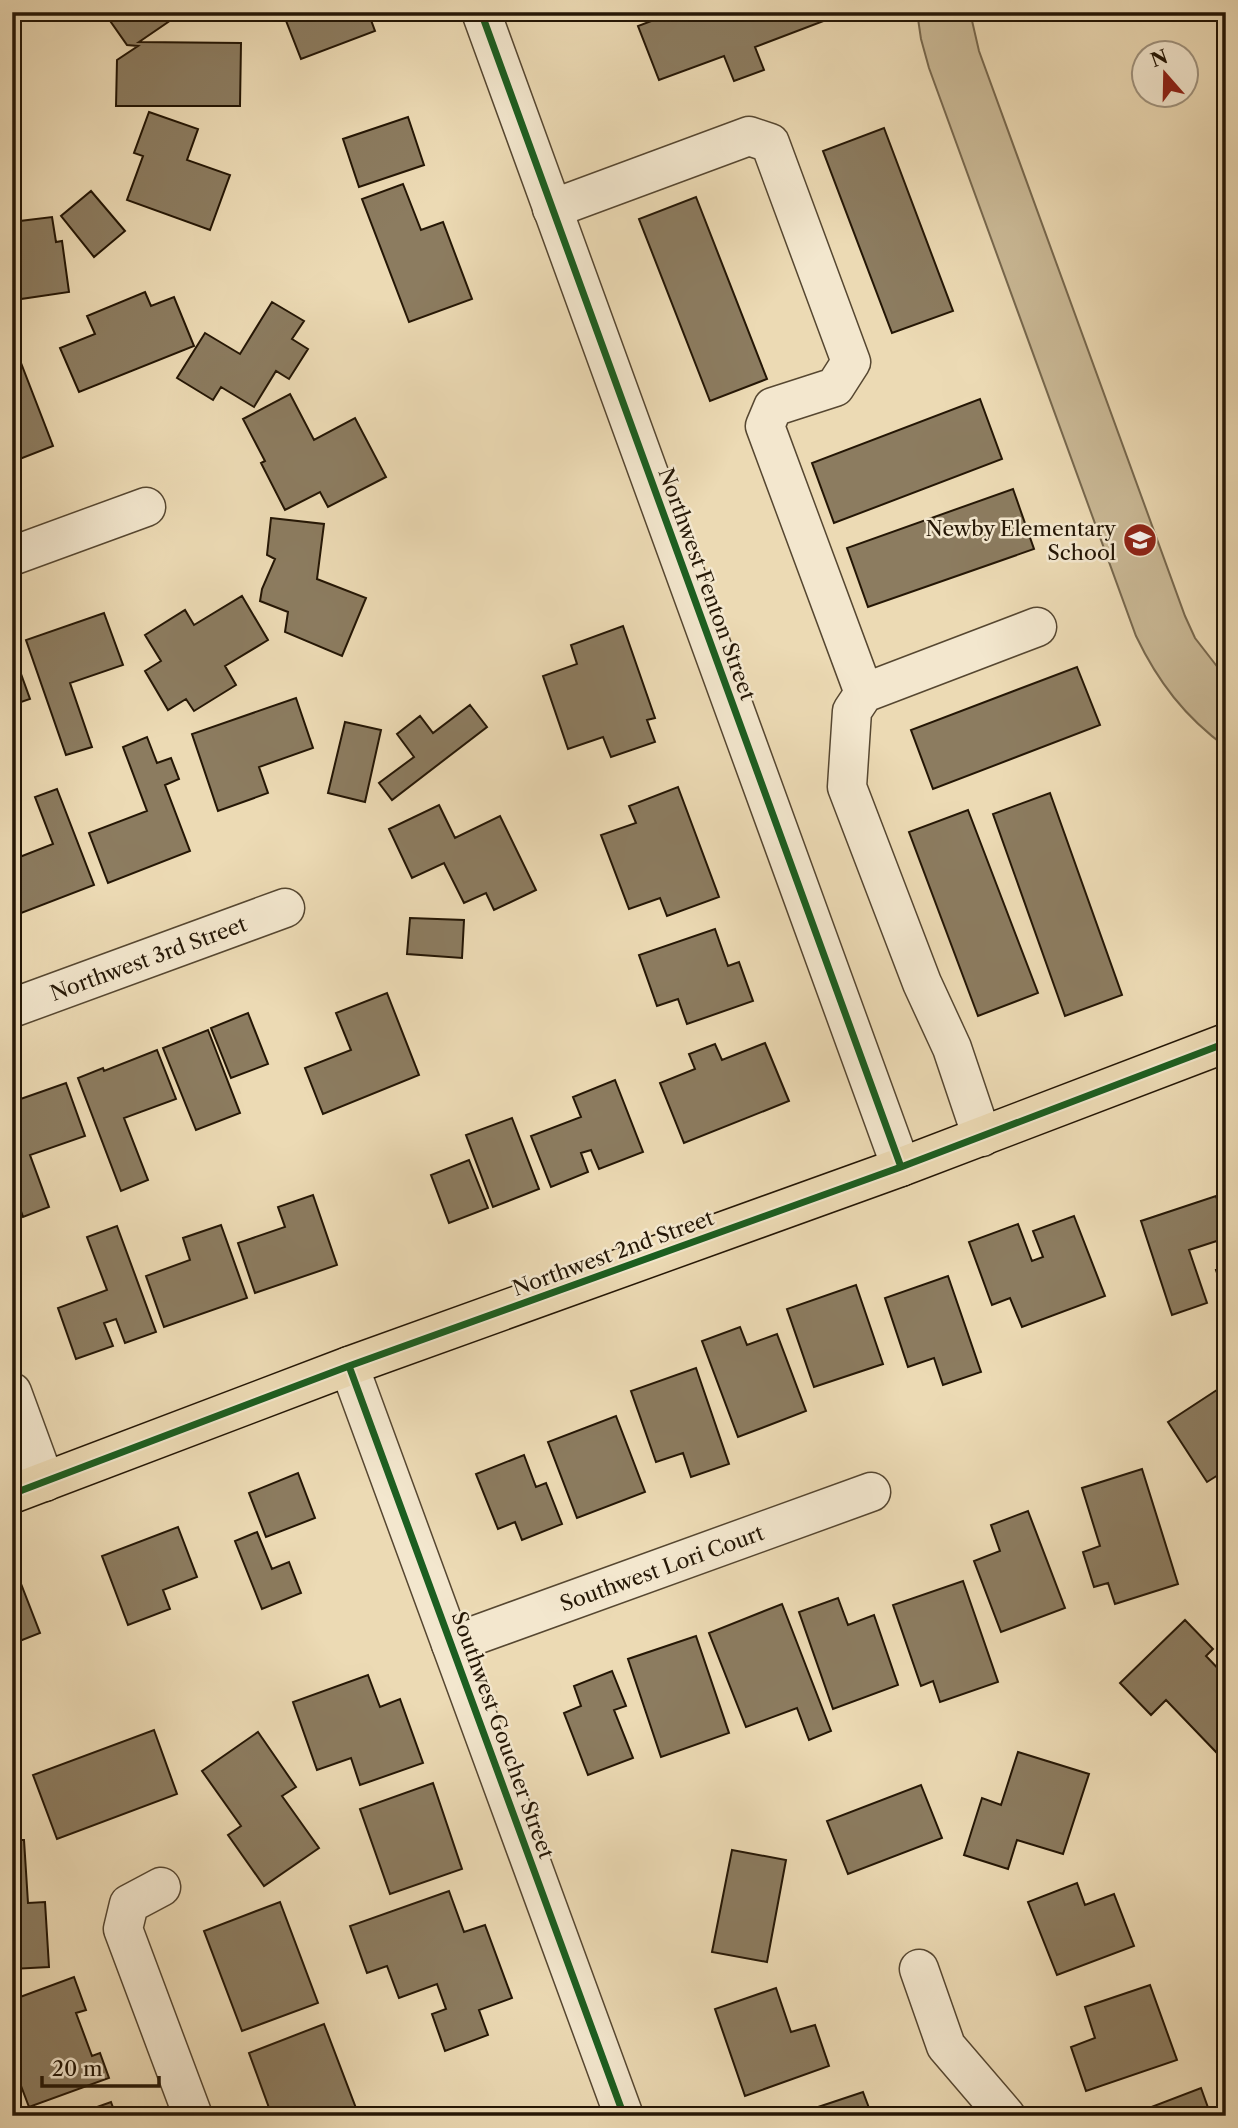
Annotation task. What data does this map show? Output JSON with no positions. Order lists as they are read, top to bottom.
{
  "streets": {
    "main road": ["Northwest 2nd Street"],
    "street": [
      "Northwest Fenton Street",
      "Northwest 3rd Street",
      "Southwest Lori Court",
      "Southwest Goucher Street"
    ]
  },
  "crossings": [
    ["Northwest Fenton Street", "Northwest 2nd Street"],
    ["Northwest 2nd Street", "Southwest Goucher Street"],
    ["Southwest Lori Court", "Southwest Goucher Street"]
  ],
  "places": {
    "school or university": ["Newby Elementary School"]
  },
  "scale_bar": "20 m",
  "north": "top"
}
